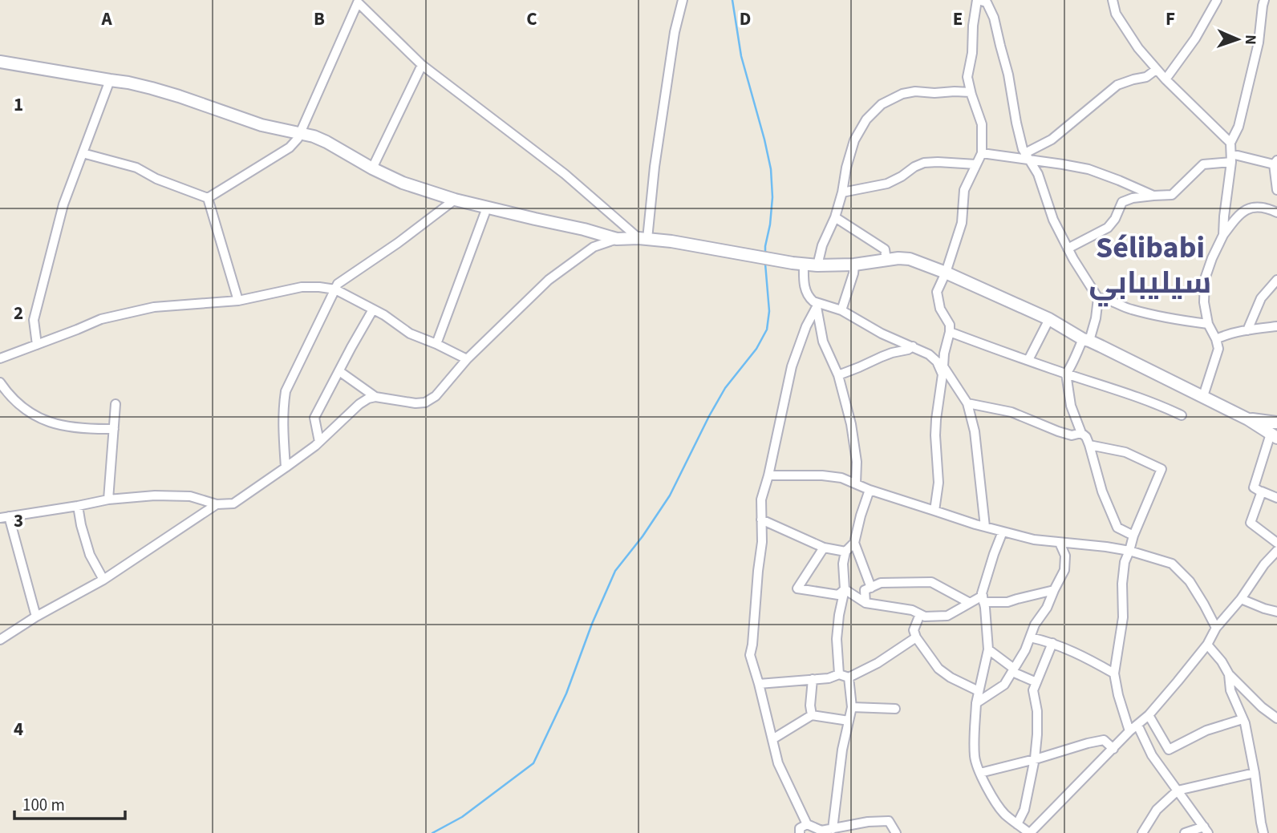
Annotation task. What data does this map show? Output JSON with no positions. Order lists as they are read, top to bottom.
{
  "districts": ["Sélibabi سيليبابي"],
  "scale_bar": "100 m",
  "north": "right",
  "grid": {
    "columns": [
      "A",
      "B",
      "C",
      "D",
      "E",
      "F"
    ],
    "rows": [
      "1",
      "2",
      "3",
      "4"
    ]
  }
}
